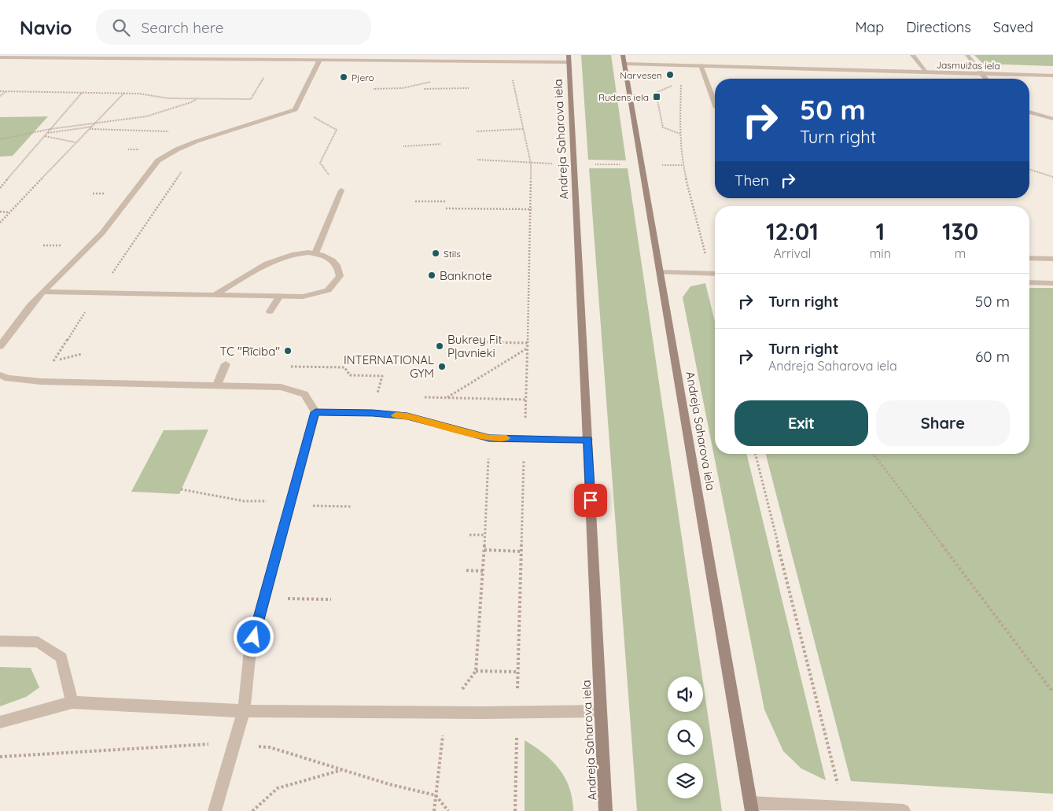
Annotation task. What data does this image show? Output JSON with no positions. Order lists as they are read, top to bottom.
{
  "streets": {
    "street": ["Jasmuižas iela", "Andreja Saharova iela"]
  },
  "crossings": [
    ["Jasmuižas iela", "Andreja Saharova iela"]
  ],
  "places": {
    "other": [
      "Narvesen",
      "Pjero",
      "Stils",
      "Banknote",
      "Bukrey Fit Pļavnieki",
      "TC \"Rīciba\"",
      "INTERNATIONAL GYM"
    ],
    "transit": ["Rudens iela"]
  },
  "page": {
    "header": "Navio",
    "search": "Search here",
    "nav": ["Map", "Directions", "Saved"],
    "turn": ["50 m", "Turn right"],
    "then": "Then",
    "eta": [
      "12:01",
      "Arrival",
      "1",
      "min",
      "130",
      "m"
    ],
    "list": [
      {
        "name": "Turn right",
        "value": "50 m"
      },
      {
        "name": "Turn right",
        "note": "Andreja Saharova iela",
        "value": "60 m"
      }
    ],
    "buttons": ["Exit", "Share"]
  }
}
